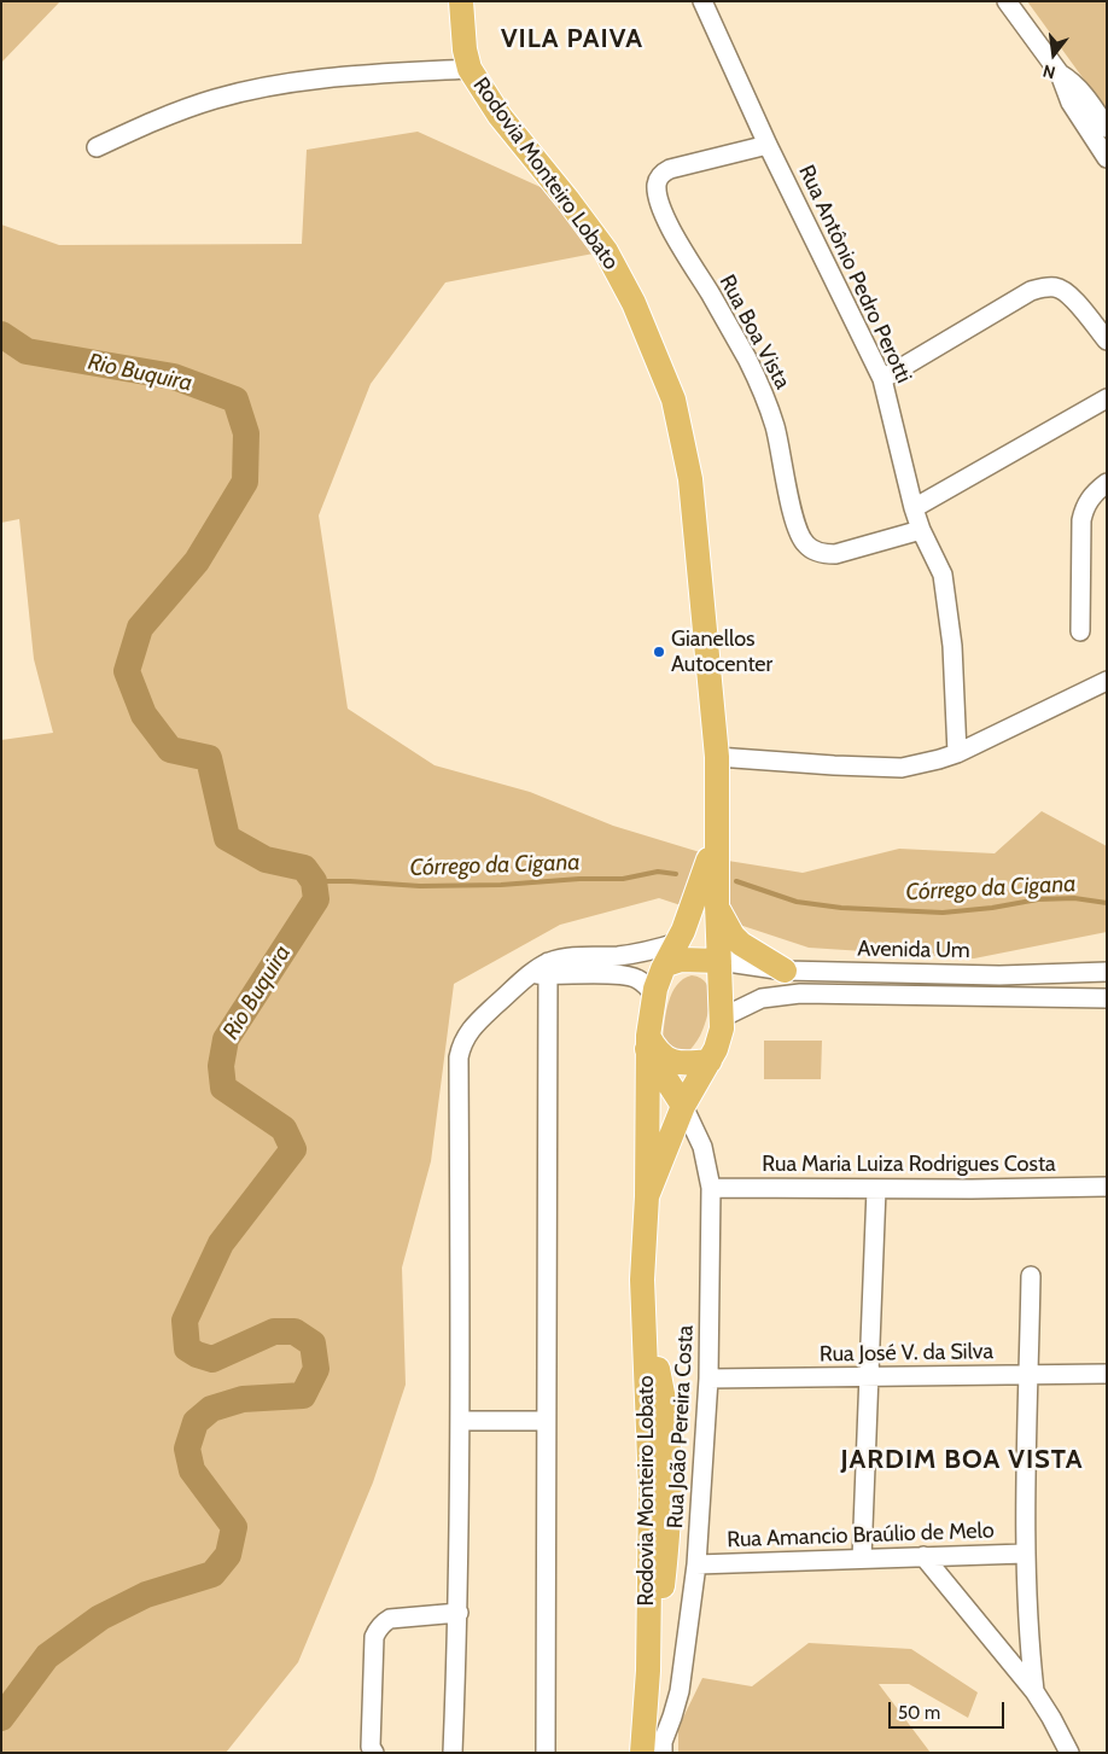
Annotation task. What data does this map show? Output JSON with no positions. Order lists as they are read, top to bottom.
{
  "streets": {
    "main road": ["Rodovia Monteiro Lobato"],
    "street": [
      "Rua Antônio Pedro Perotti",
      "Rua Boa Vista",
      "Avenida Um",
      "Rua Maria Luiza Rodrigues Costa",
      "Rua José V. da Silva",
      "Rua João Pereira Costa",
      "Rua Amancio Braúlio de Melo"
    ]
  },
  "crossings": [
    ["Rodovia Monteiro Lobato", "Avenida Um"],
    ["Rodovia Monteiro Lobato", "Rua João Pereira Costa"],
    ["Rua Antônio Pedro Perotti", "Rua Boa Vista"],
    ["Rua Maria Luiza Rodrigues Costa", "Rua João Pereira Costa"],
    ["Rua José V. da Silva", "Rua João Pereira Costa"],
    ["Rua João Pereira Costa", "Rua Amancio Braúlio de Melo"]
  ],
  "districts": ["VILA PAIVA", "JARDIM BOA VISTA"],
  "water": ["Rio Buquira", "Córrego da Cigana"],
  "places": ["Gianellos Autocenter"],
  "scale_bar": "50 m",
  "north": "bottom"
}
